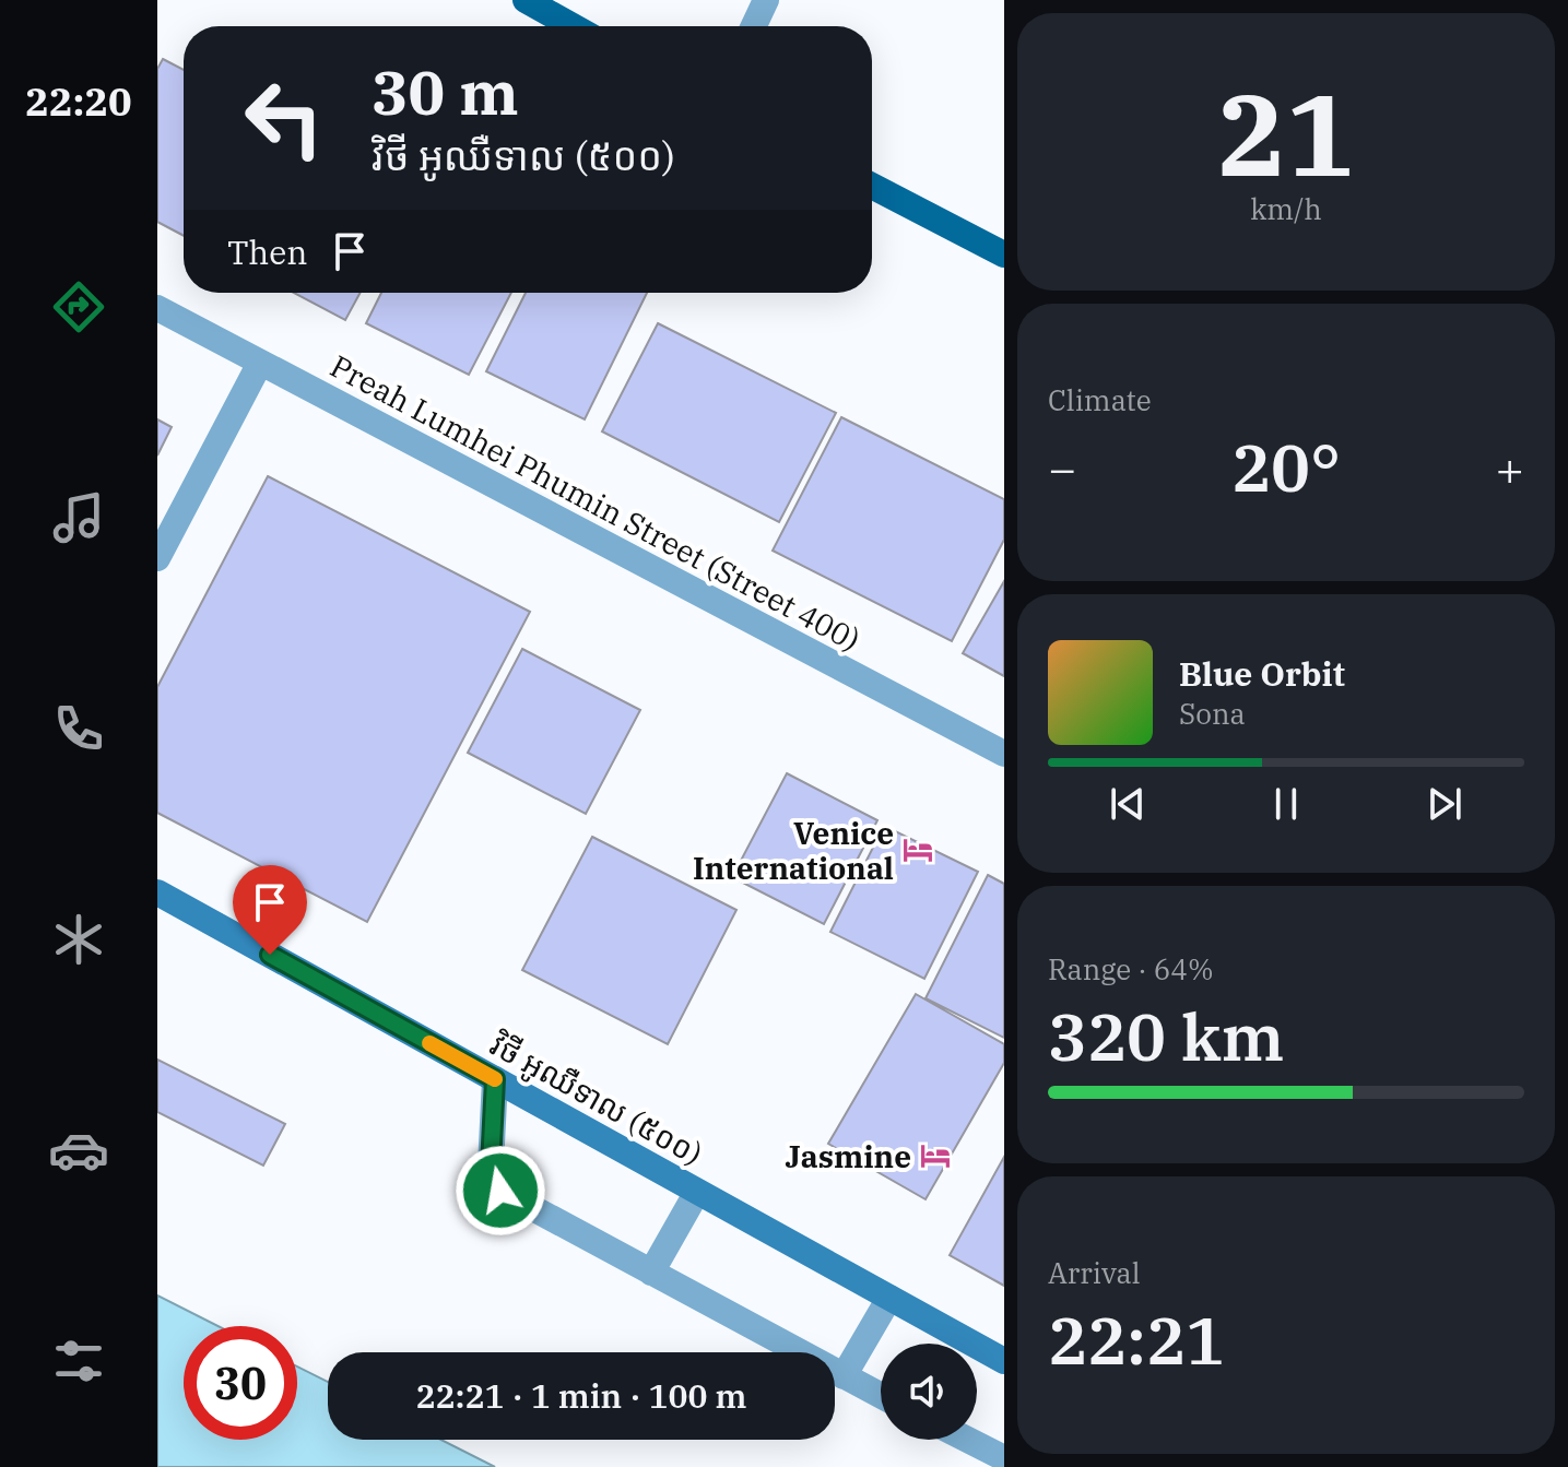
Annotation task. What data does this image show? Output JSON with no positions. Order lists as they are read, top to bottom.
{
  "streets": {
    "street": ["Preah Lumhei Phumin Street (Street 400)", "វិថី អូឈឺទាល (៥០០)"]
  },
  "places": {
    "hotel": ["Venice International", "Jasmine"]
  },
  "page": {
    "tabs": "22:20",
    "tile": [
      ["21", "km/h"],
      "Climate",
      ["Range · 64%", "320 km"],
      ["Arrival", "22:21"]
    ],
    "turn": ["30 m", "វិថី អូឈឺទាល (៥០០)"],
    "then": "Then",
    "heat": ["−", "20°", "+"],
    "song": ["Blue Orbit", "Sona"],
    "limit": "30",
    "trip": "22:21 · 1 min · 100 m"
  }
}
